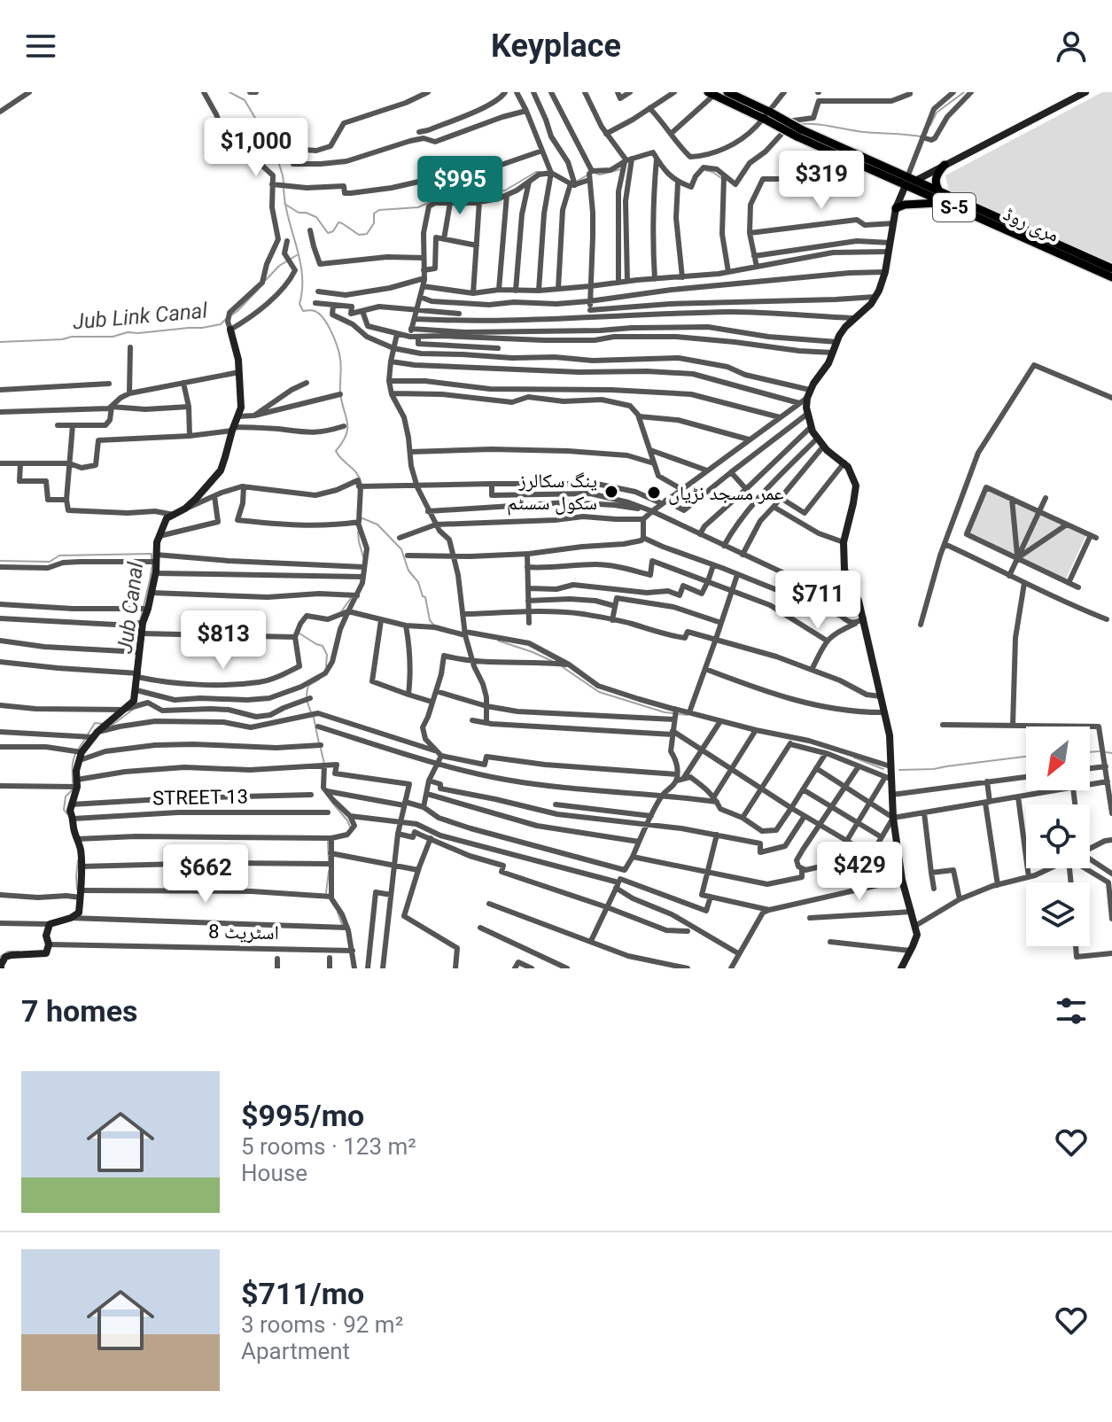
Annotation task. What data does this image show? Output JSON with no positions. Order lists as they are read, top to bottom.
{
  "streets": {
    "main road": ["S-5", "مری روڈ"],
    "street": ["STREET 13", "اسٹریٹ 8"]
  },
  "water": ["Jub Link Canal", "Jub Canal"],
  "places": ["ینگ سکالرز سکول سسٹم", "عمر مسجد نڑیاں"],
  "north": "bottom left",
  "page": {
    "header": "Keyplace",
    "price": [
      "$1,000",
      "$319",
      "$995",
      "$711",
      "$813",
      "$429",
      "$662"
    ],
    "heading": "7 homes",
    "list": [
      {
        "name": "$995/mo",
        "note": "5 rooms · 123 m² · House"
      },
      {
        "name": "$711/mo",
        "note": "3 rooms · 92 m² · Apartment"
      }
    ]
  }
}
